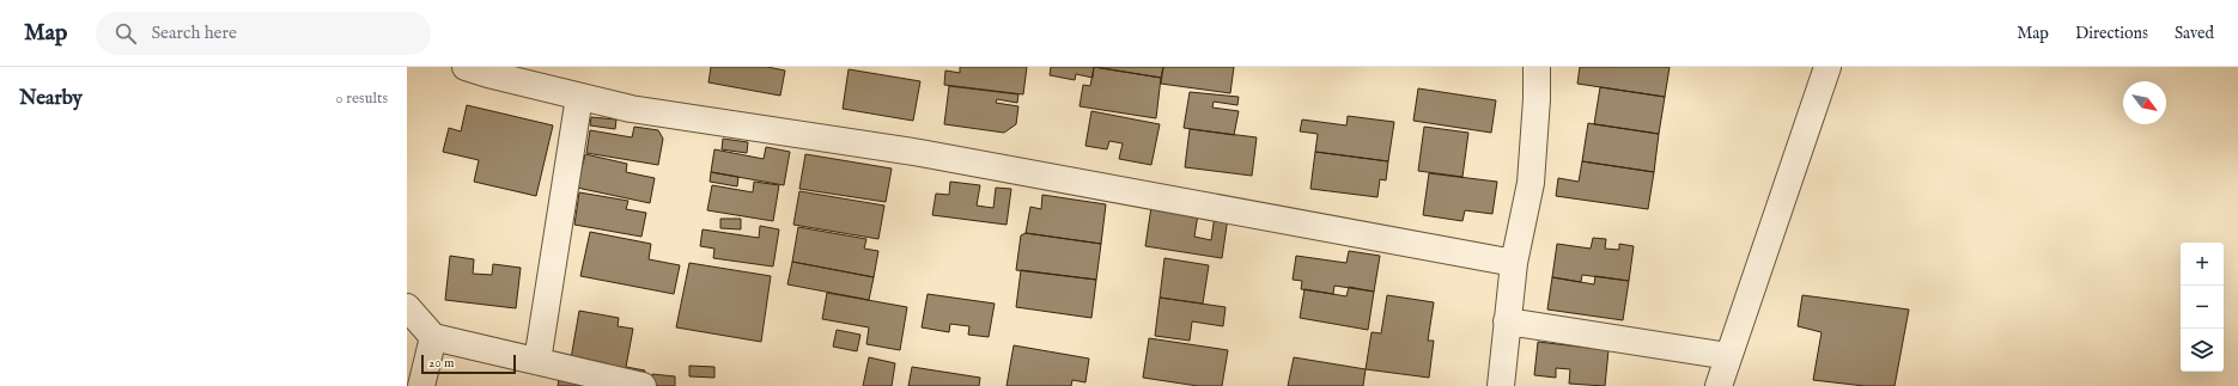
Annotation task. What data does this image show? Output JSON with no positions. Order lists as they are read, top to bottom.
{
  "scale_bar": "20 m",
  "north": "bottom right",
  "page": {
    "header": "Map",
    "search": "Search here",
    "nav": ["Map", "Directions", "Saved"],
    "heading": ["Nearby", "0 results"],
    "map_buttons": ["+", "−"],
    "scale": "20 m"
  }
}
